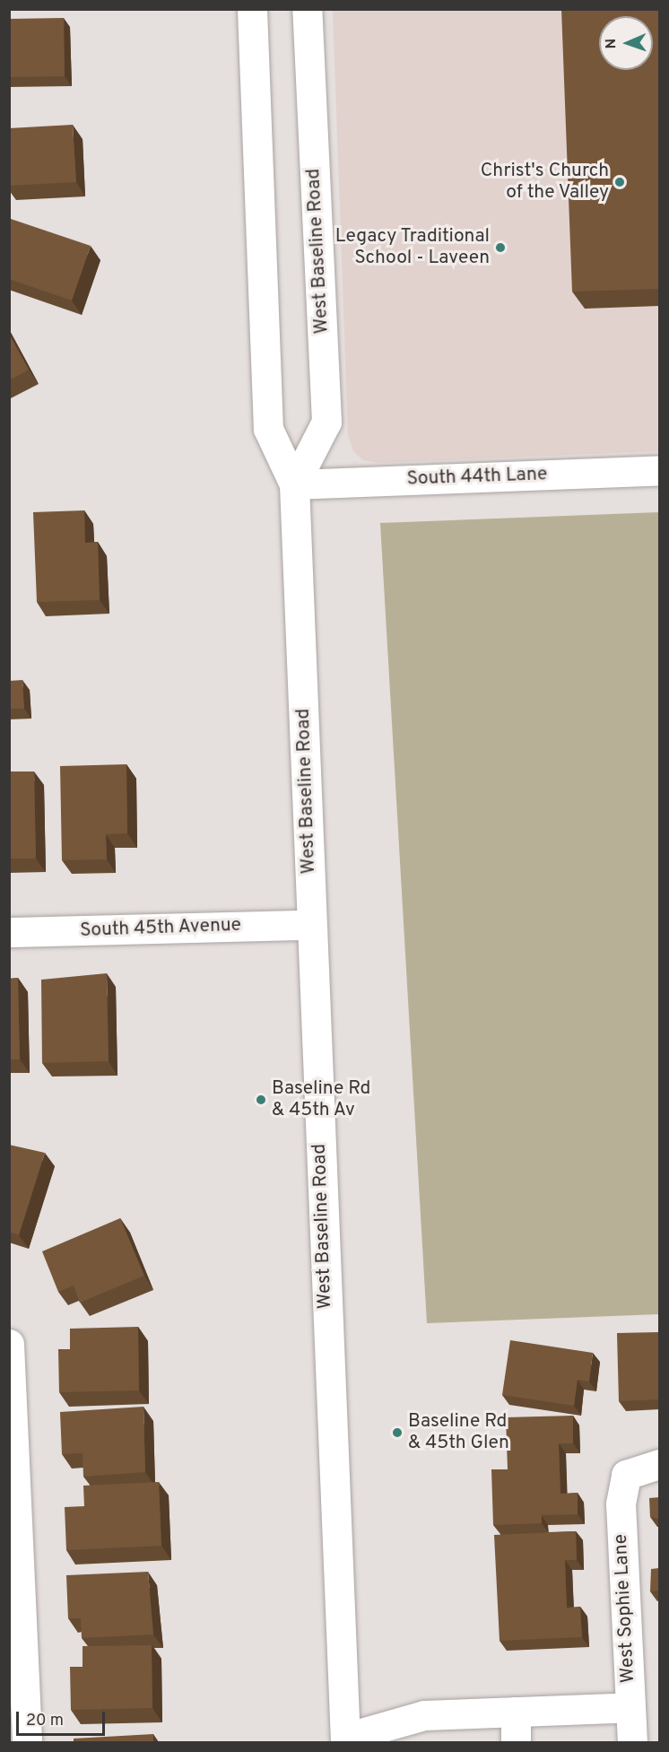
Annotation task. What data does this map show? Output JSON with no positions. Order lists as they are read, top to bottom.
{
  "streets": {
    "main road": [
      "West Baseline Road",
      "South 44th Lane",
      "South 45th Avenue",
      "West Sophie Lane"
    ]
  },
  "crossings": [
    ["West Baseline Road", "South 44th Lane"],
    ["West Baseline Road", "South 45th Avenue"]
  ],
  "places": [
    "Christ's Church of the Valley",
    "Legacy Traditional School - Laveen",
    "Baseline Rd & 45th Av",
    "Baseline Rd & 45th Glen"
  ],
  "scale_bar": "20 m",
  "north": "left"
}
